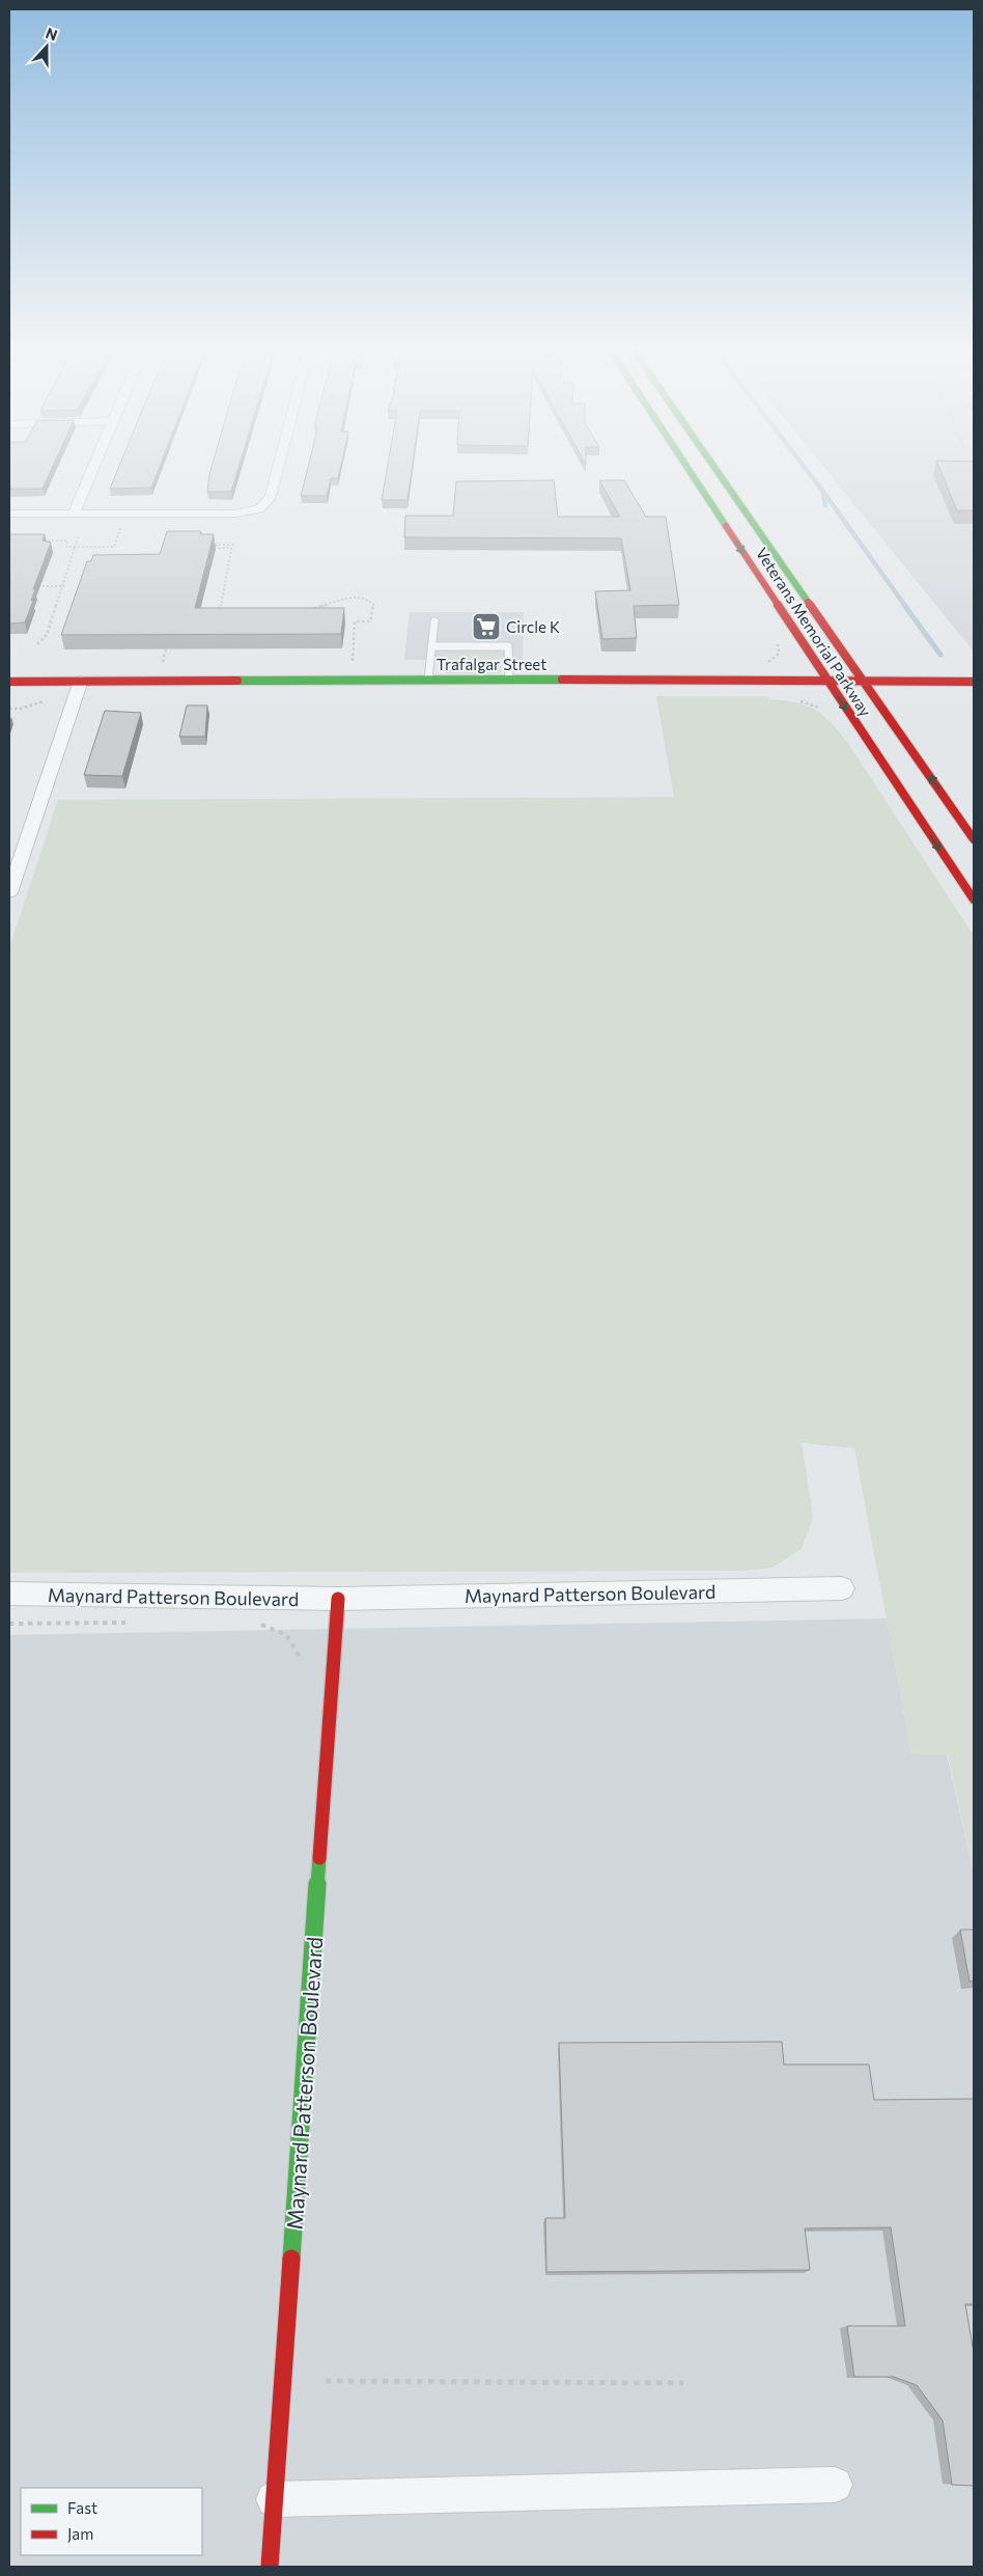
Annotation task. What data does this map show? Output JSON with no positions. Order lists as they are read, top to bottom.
{
  "streets": {
    "main road": ["Veterans Memorial Parkway", "Trafalgar Street", "Maynard Patterson Boulevard"]
  },
  "crossings": [
    ["Veterans Memorial Parkway", "Trafalgar Street"]
  ],
  "places": {
    "supermarket": ["Circle K"]
  },
  "legend": ["Fast", "Jam"],
  "north": "top"
}
